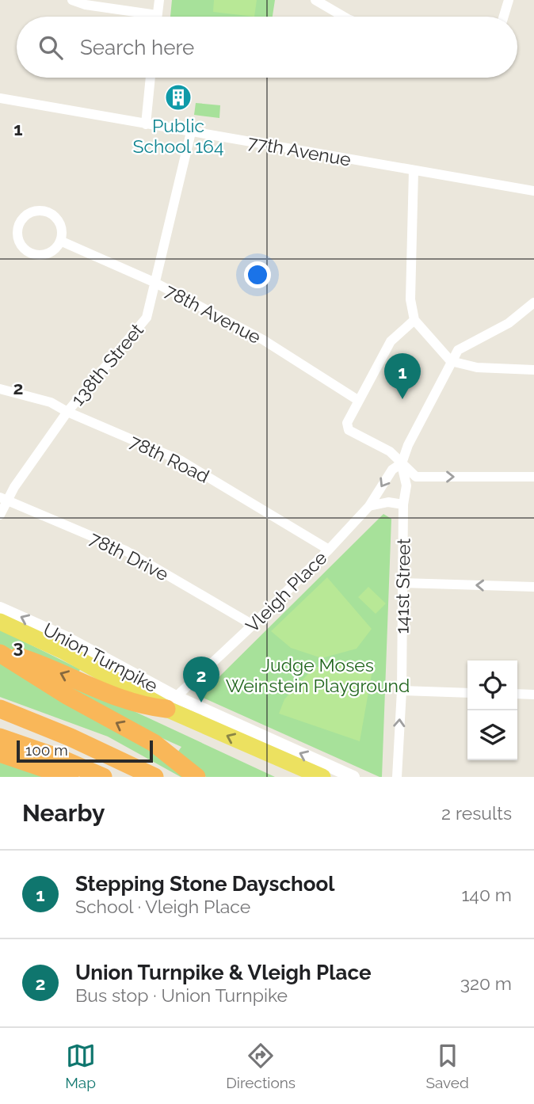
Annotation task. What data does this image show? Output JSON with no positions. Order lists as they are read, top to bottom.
{
  "streets": {
    "main road": ["Union Turnpike"],
    "street": [
      "77th Avenue",
      "78th Avenue",
      "138th Street",
      "78th Road",
      "78th Drive",
      "141st Street",
      "Vleigh Place"
    ]
  },
  "crossings": [
    ["77th Avenue", "138th Street"],
    ["78th Avenue", "138th Street"],
    ["138th Street", "78th Road"],
    ["138th Street", "78th Drive"],
    ["78th Road", "Vleigh Place"],
    ["78th Drive", "Vleigh Place"],
    ["141st Street", "Vleigh Place"],
    ["Vleigh Place", "Union Turnpike"]
  ],
  "one_way": ["Union Turnpike"],
  "parks": ["Judge Moses Weinstein Playground"],
  "places": {
    "building": ["Public School 164"]
  },
  "scale_bar": "100 m",
  "page": {
    "search": "Search here",
    "pins": ["1", "2"],
    "scale": "100 m",
    "heading": ["Nearby", "2 results"],
    "list": [
      {
        "mark": "1",
        "name": "Stepping Stone Dayschool",
        "note": "School · Vleigh Place",
        "value": "140 m"
      },
      {
        "mark": "2",
        "name": "Union Turnpike & Vleigh Place",
        "note": "Bus stop · Union Turnpike",
        "value": "320 m"
      }
    ],
    "nav": ["Map", "Directions", "Saved"]
  },
  "grid": {
    "rows": ["1", "2", "3"]
  }
}
